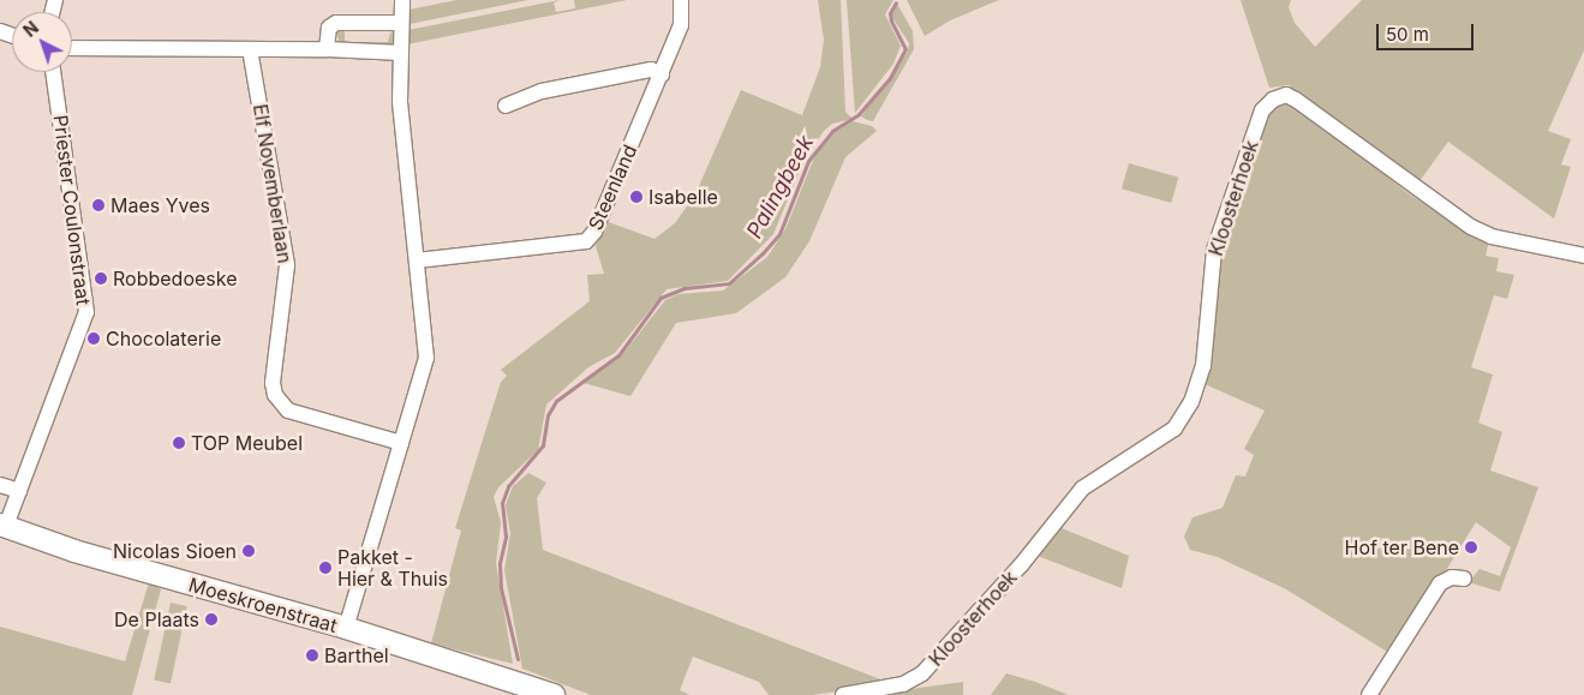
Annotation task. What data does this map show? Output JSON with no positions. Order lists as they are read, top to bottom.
{
  "streets": {
    "main road": ["Moeskroenstraat"],
    "street": [
      "Elf Novemberlaan",
      "Steenland",
      "Kloosterhoek",
      "Priester Coulonstraat"
    ]
  },
  "crossings": [
    ["Priester Coulonstraat", "Moeskroenstraat"]
  ],
  "water": ["Palingbeek"],
  "places": [
    "Isabelle",
    "Maes Yves",
    "Robbedoeske",
    "Chocolaterie",
    "TOP Meubel",
    "Hof ter Bene",
    "Nicolas Sioen",
    "Pakket - Hier & Thuis",
    "De Plaats",
    "Barthel"
  ],
  "scale_bar": "50 m",
  "north": "top left"
}
